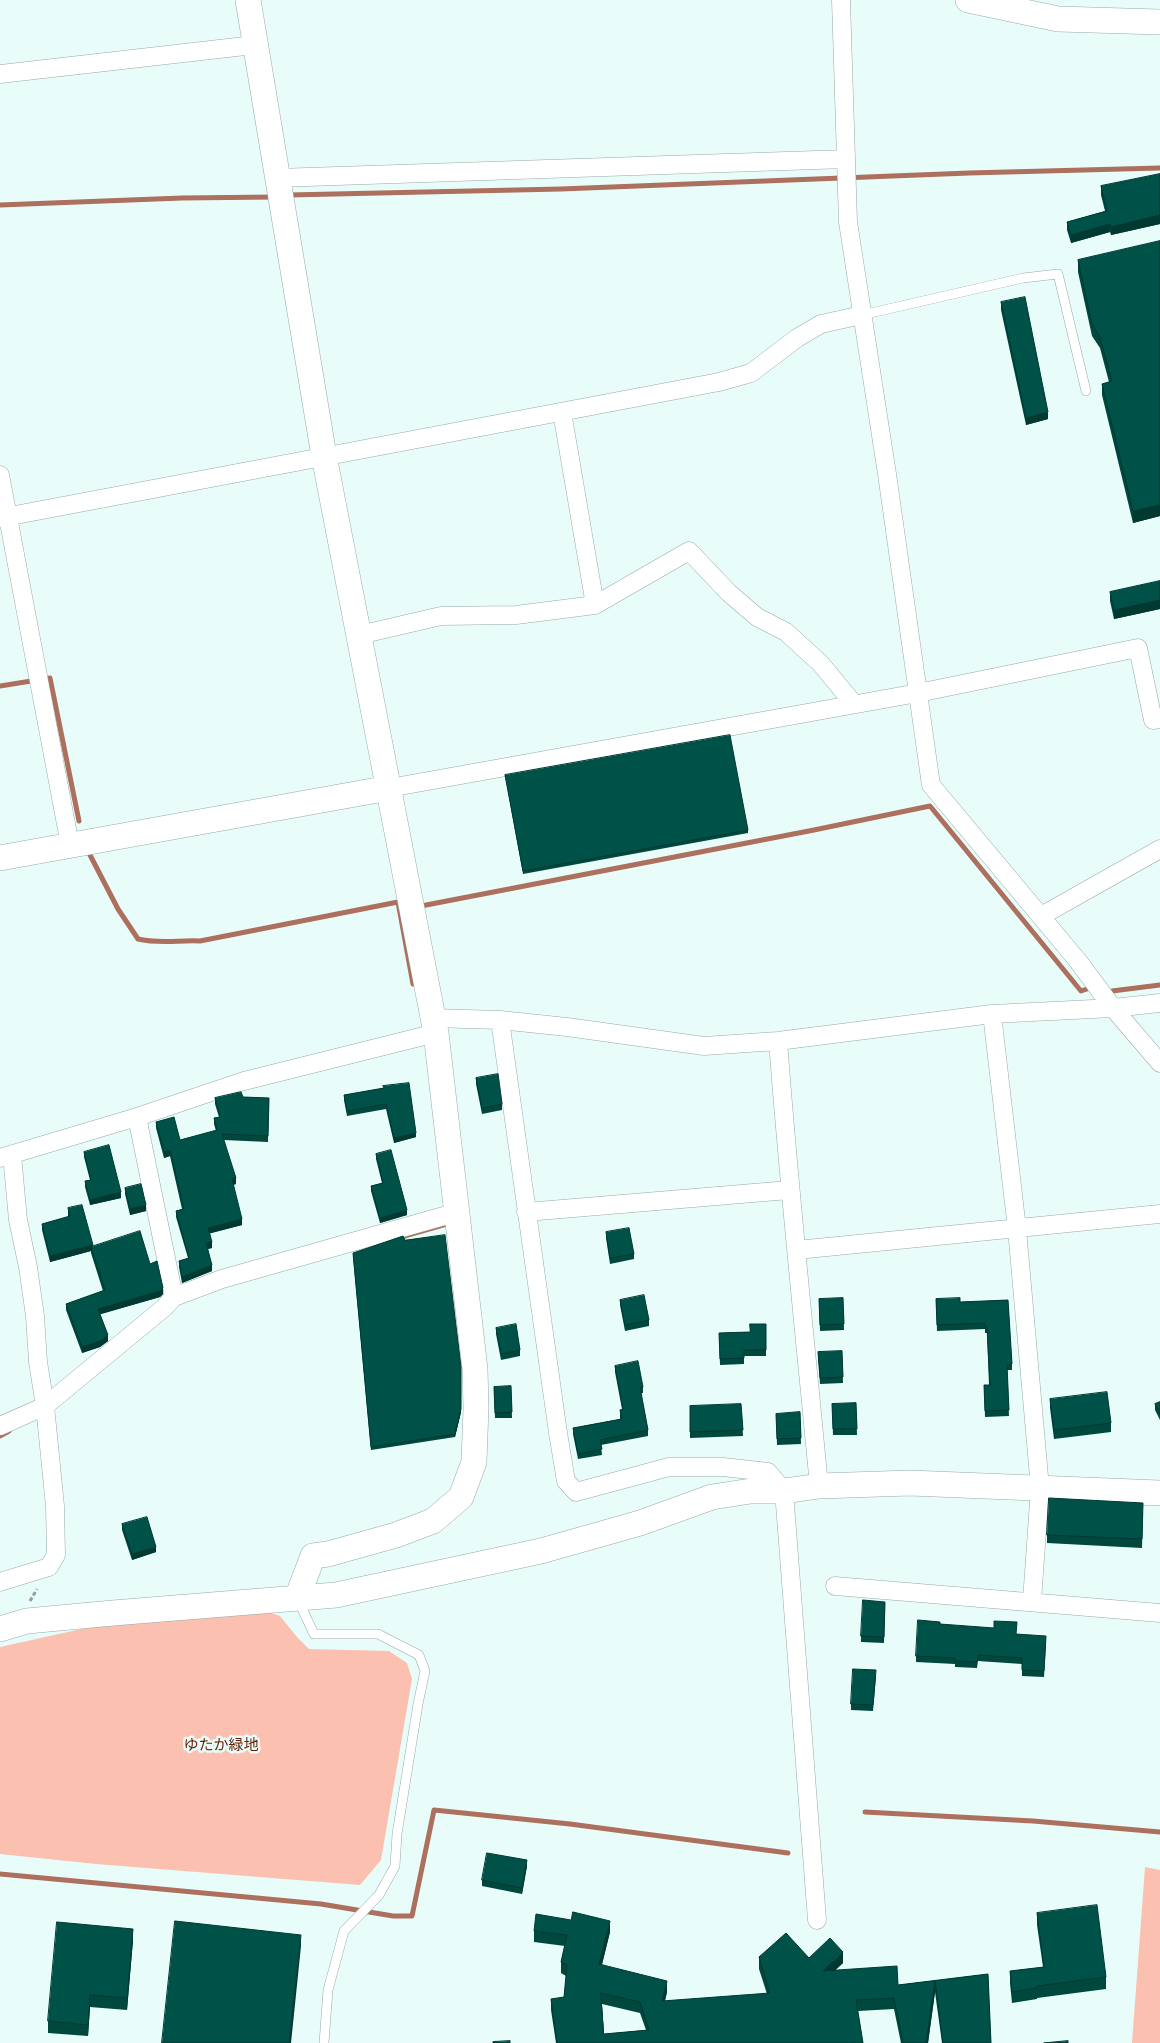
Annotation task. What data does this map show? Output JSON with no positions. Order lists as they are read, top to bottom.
{
  "parks": ["ゆたか緑地"]
}
